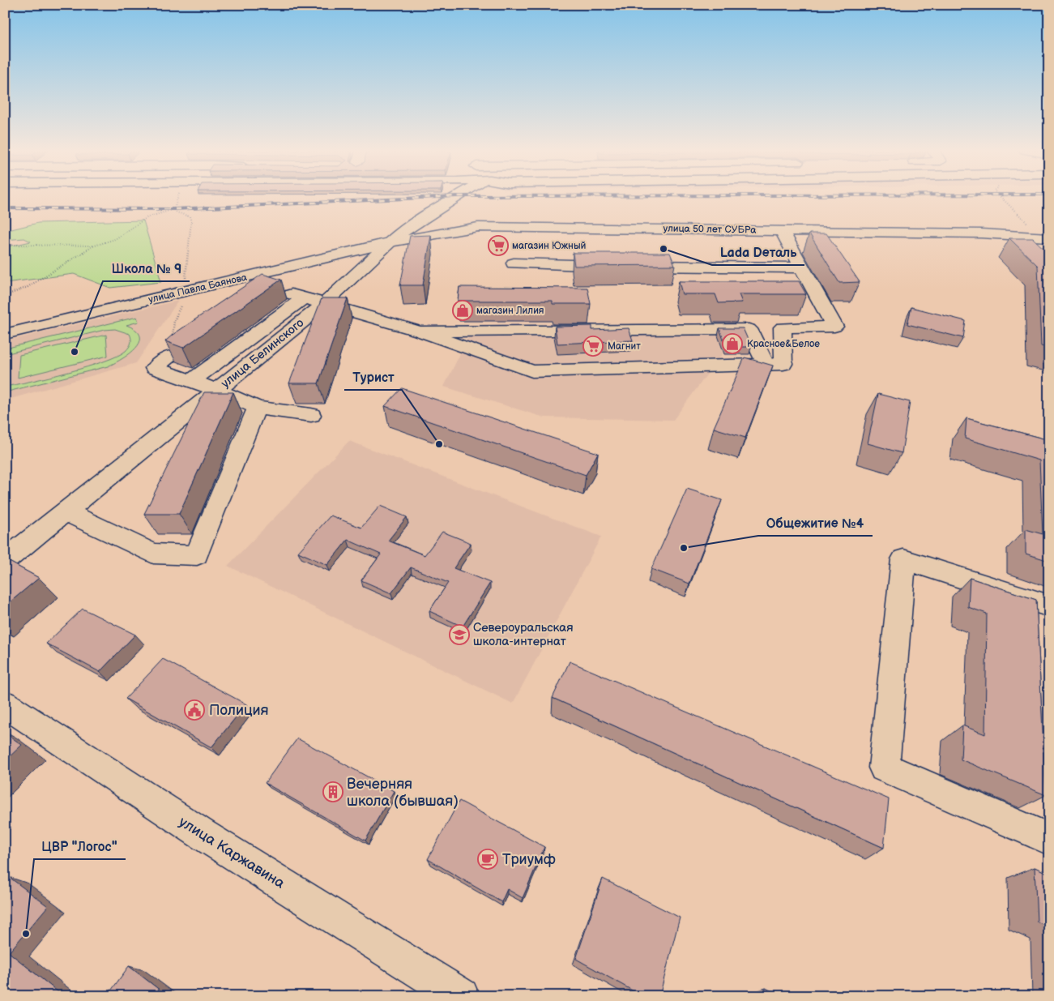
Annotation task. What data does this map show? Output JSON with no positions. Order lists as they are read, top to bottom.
{
  "streets": {
    "street": [
      "улица 50 лет СУБРа",
      "улица Павла Баянова",
      "улица Белинского",
      "улица Каржавина"
    ]
  },
  "crossings": [
    ["улица 50 лет СУБРа", "улица Павла Баянова"],
    ["улица 50 лет СУБРа", "улица Белинского"],
    ["улица Павла Баянова", "улица Белинского"]
  ],
  "places": {
    "supermarket": ["магазин Южный", "Магнит"],
    "other": [
      "Lada Dеталь",
      "Школа № 9",
      "Турист",
      "Общежитие №4",
      "ЦВР \"Логос\""
    ],
    "shop": ["магазин Лилия", "Красное&Белое"],
    "school or university": ["Североуральская школа-интернат"],
    "public building": ["Полиция"],
    "building": ["Вечерняя школа (бывшая)"],
    "cafe": ["Триумф"]
  }
}
